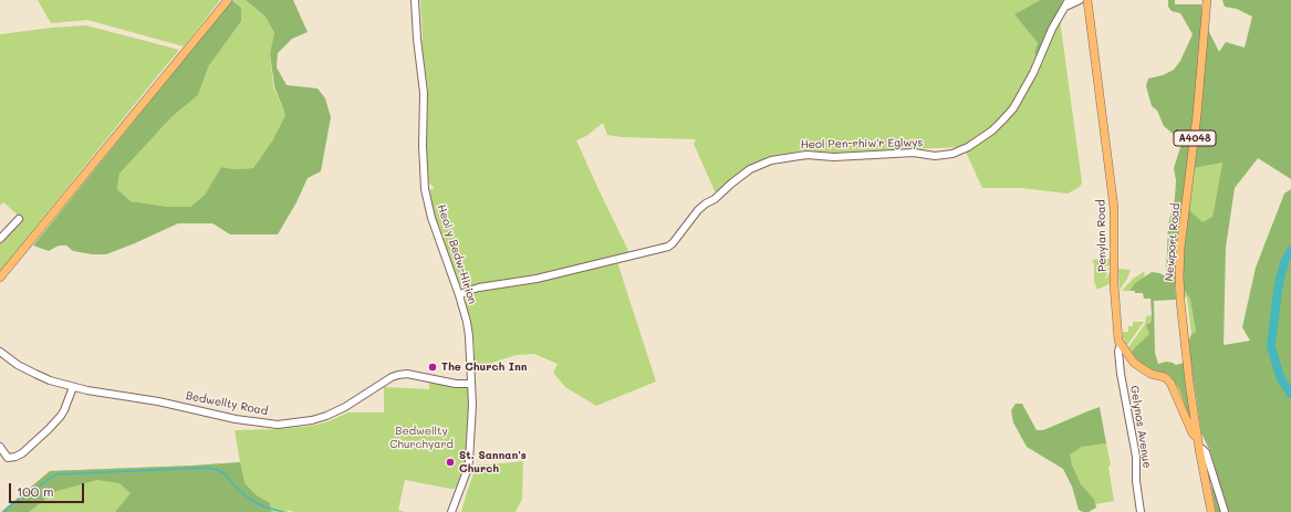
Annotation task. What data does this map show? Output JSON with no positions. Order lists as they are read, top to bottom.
{
  "streets": {
    "main road": ["A4048", "Penylan Road", "Newport Road"],
    "street": [
      "Heol Pen-rhiw'r Eglwys",
      "Heol y Bedw-Hirion",
      "Bedwellty Road",
      "Gelynos Avenue"
    ]
  },
  "crossings": [
    ["Heol Pen-rhiw'r Eglwys", "Heol y Bedw-Hirion"],
    ["Penylan Road", "Newport Road"],
    ["Penylan Road", "Gelynos Avenue"],
    ["Heol y Bedw-Hirion", "Bedwellty Road"]
  ],
  "parks": ["Bedwellty Churchyard"],
  "places": ["The Church Inn", "St. Sannan's Church"],
  "scale_bar": "100 m"
}
